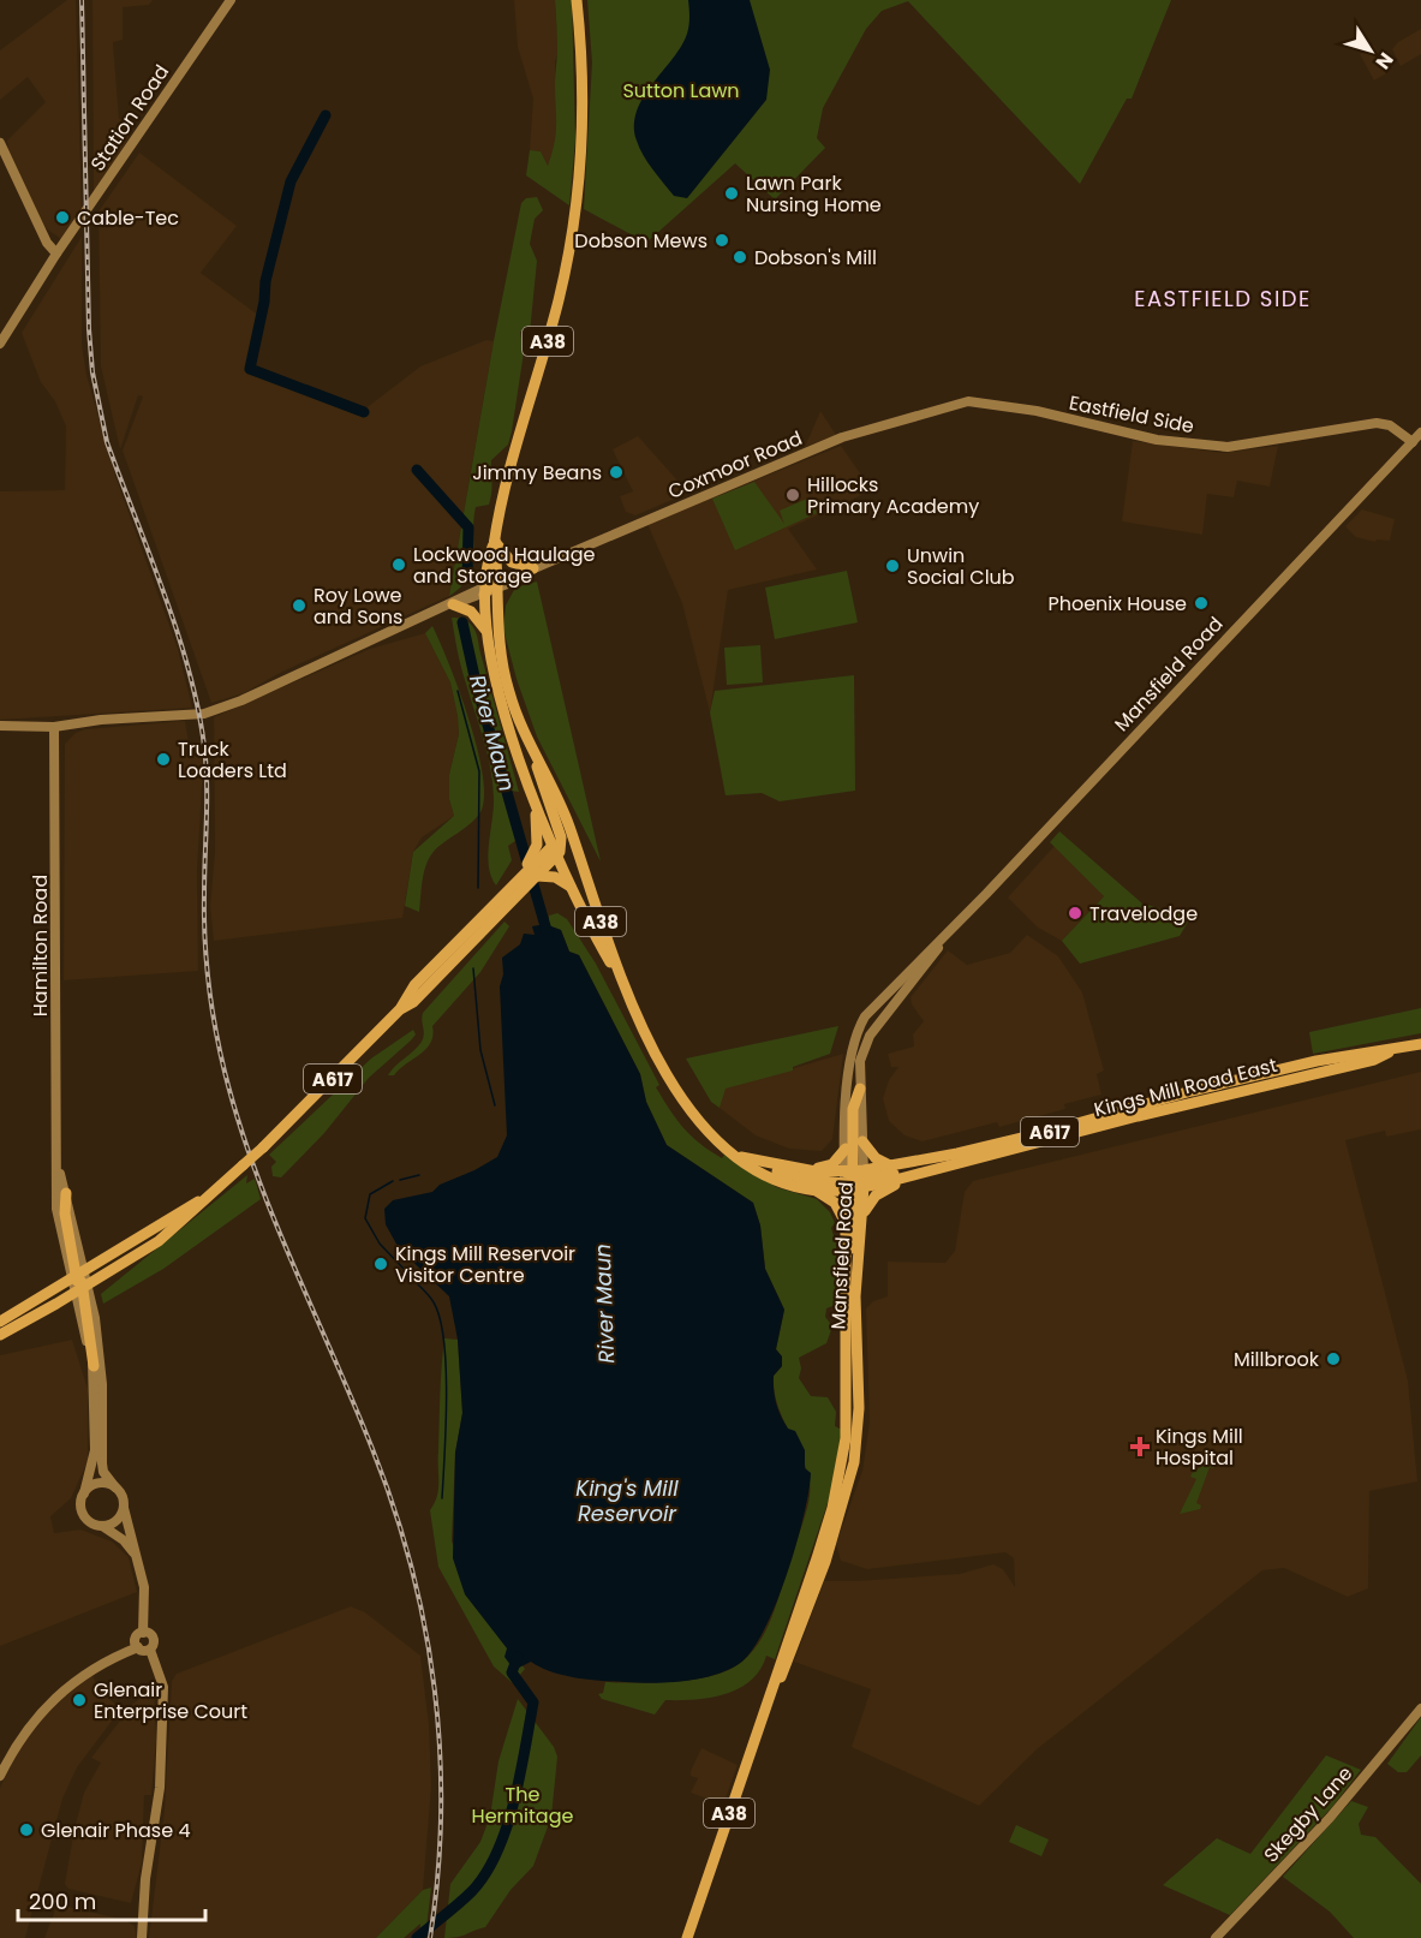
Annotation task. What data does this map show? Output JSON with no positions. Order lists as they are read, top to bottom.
{
  "streets": {
    "highway": [
      "A38",
      "Mansfield Road",
      "A617",
      "Kings Mill Road East"
    ],
    "street": [
      "Station Road",
      "Eastfield Side",
      "Coxmoor Road",
      "Hamilton Road",
      "Skegby Lane"
    ]
  },
  "crossings": [
    ["A38", "Coxmoor Road"],
    ["A38", "Mansfield Road"],
    ["A38", "A617"],
    ["Eastfield Side", "Coxmoor Road"],
    ["Eastfield Side", "Mansfield Road"],
    ["Coxmoor Road", "Hamilton Road"],
    ["Mansfield Road", "A617"],
    ["Mansfield Road", "Kings Mill Road East"],
    ["Hamilton Road", "A617"],
    ["A617", "Kings Mill Road East"]
  ],
  "districts": ["EASTFIELD SIDE"],
  "water": ["River Maun", "King's Mill Reservoir"],
  "parks": ["Sutton Lawn", "The Hermitage"],
  "places": {
    "other": [
      "Lawn Park Nursing Home",
      "Cable-Tec",
      "Dobson Mews",
      "Dobson's Mill",
      "Jimmy Beans",
      "Hillocks Primary Academy",
      "Lockwood Haulage and Storage",
      "Unwin Social Club",
      "Phoenix House",
      "Roy Lowe and Sons",
      "Truck Loaders Ltd",
      "Travelodge",
      "Kings Mill Reservoir Visitor Centre",
      "Millbrook",
      "Glenair Enterprise Court",
      "Glenair Phase 4"
    ],
    "health": ["Kings Mill Hospital"]
  },
  "scale_bar": "200 m",
  "north": "bottom right"
}
